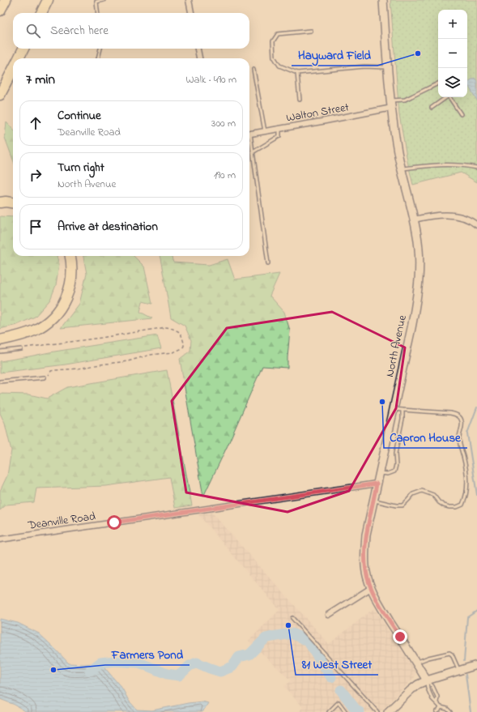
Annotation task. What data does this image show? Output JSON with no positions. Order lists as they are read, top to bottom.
{
  "streets": {
    "main road": ["North Avenue"],
    "street": ["Walton Street", "Deanville Road"]
  },
  "crossings": [
    ["Walton Street", "North Avenue"],
    ["North Avenue", "Deanville Road"]
  ],
  "places": [
    "Hayward Field",
    "Capron House",
    "81 West Street",
    "Farmers Pond"
  ],
  "page": {
    "map_buttons": ["+", "−"],
    "search": "Search here",
    "heading": ["7 min", "Walk · 490 m"],
    "list": [
      ["Continue", "Deanville Road", "300 m"],
      ["Turn right", "North Avenue", "190 m"],
      "Arrive at destination"
    ]
  }
}
